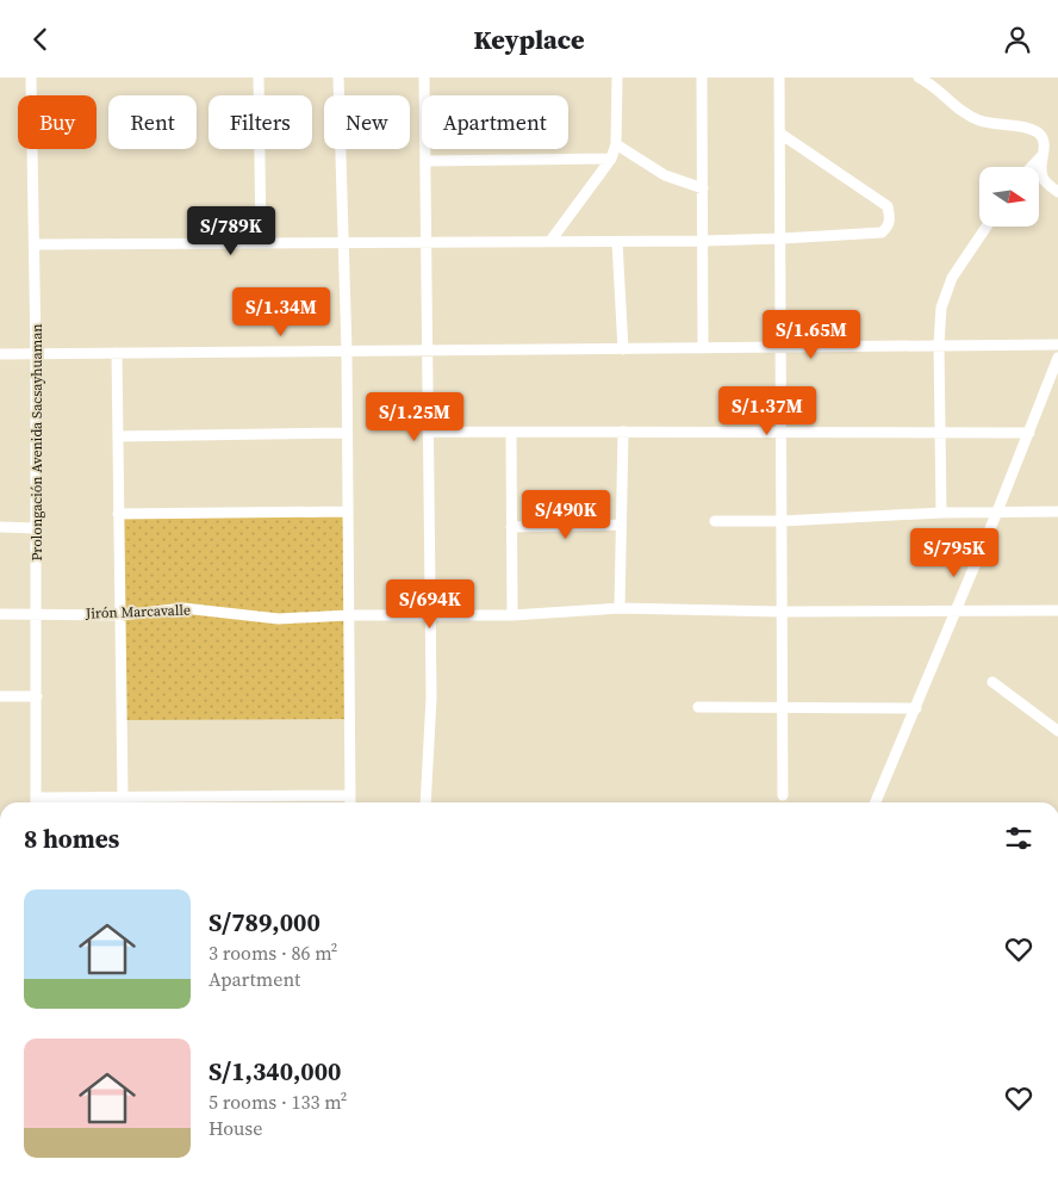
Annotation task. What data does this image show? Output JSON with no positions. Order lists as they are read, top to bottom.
{
  "streets": {
    "street": ["Prolongación Avenida Sacsayhuaman", "Jirón Marcavalle"]
  },
  "crossings": [
    ["Prolongación Avenida Sacsayhuaman", "Jirón Marcavalle"]
  ],
  "north": "right",
  "page": {
    "header": "Keyplace",
    "chip": [
      "Buy",
      "Rent",
      "Filters",
      "New",
      "Apartment"
    ],
    "price": [
      "S/789K",
      "S/1.34M",
      "S/1.65M",
      "S/1.37M",
      "S/1.25M",
      "S/490K",
      "S/795K",
      "S/694K"
    ],
    "heading": "8 homes",
    "list": [
      {
        "name": "S/789,000",
        "note": "3 rooms · 86 m² · Apartment"
      },
      {
        "name": "S/1,340,000",
        "note": "5 rooms · 133 m² · House"
      }
    ]
  }
}
